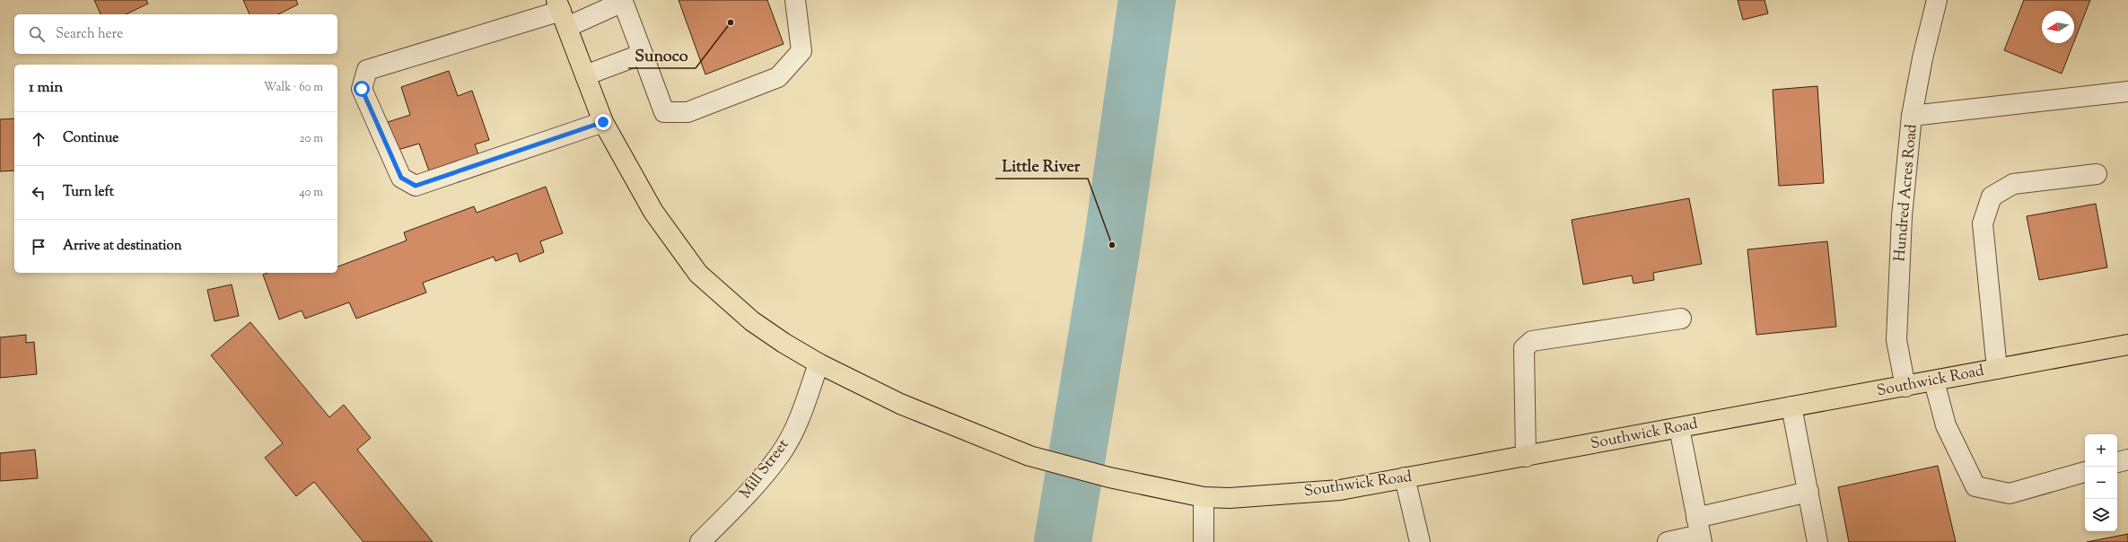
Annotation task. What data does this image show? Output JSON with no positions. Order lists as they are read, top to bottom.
{
  "streets": {
    "highway": ["Southwick Road"],
    "street": ["Hundred Acres Road", "Mill Street"]
  },
  "crossings": [
    ["Hundred Acres Road", "Southwick Road"],
    ["Southwick Road", "Mill Street"]
  ],
  "places": ["Sunoco", "Little River"],
  "north": "left",
  "page": {
    "search": "Search here",
    "heading": ["1 min", "Walk · 60 m"],
    "list": [
      ["Continue", "20 m"],
      ["Turn left", "40 m"],
      "Arrive at destination"
    ],
    "map_buttons": ["+", "−"]
  }
}
